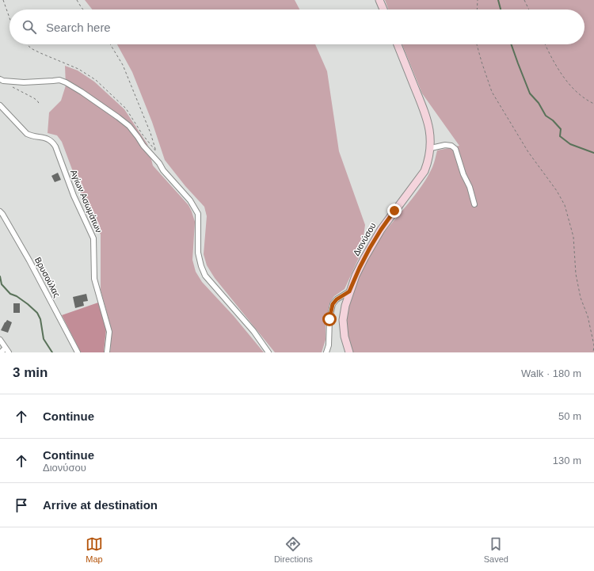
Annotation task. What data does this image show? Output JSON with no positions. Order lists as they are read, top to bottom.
{
  "streets": {
    "main road": ["Διονύσου"],
    "street": ["Αγίων Ασωμάτων", "Βρυσούλας"]
  },
  "page": {
    "search": "Search here",
    "heading": ["3 min", "Walk · 180 m"],
    "list": [
      ["Continue", "50 m"],
      ["Continue", "Διονύσου", "130 m"],
      "Arrive at destination"
    ],
    "nav": ["Map", "Directions", "Saved"]
  }
}
